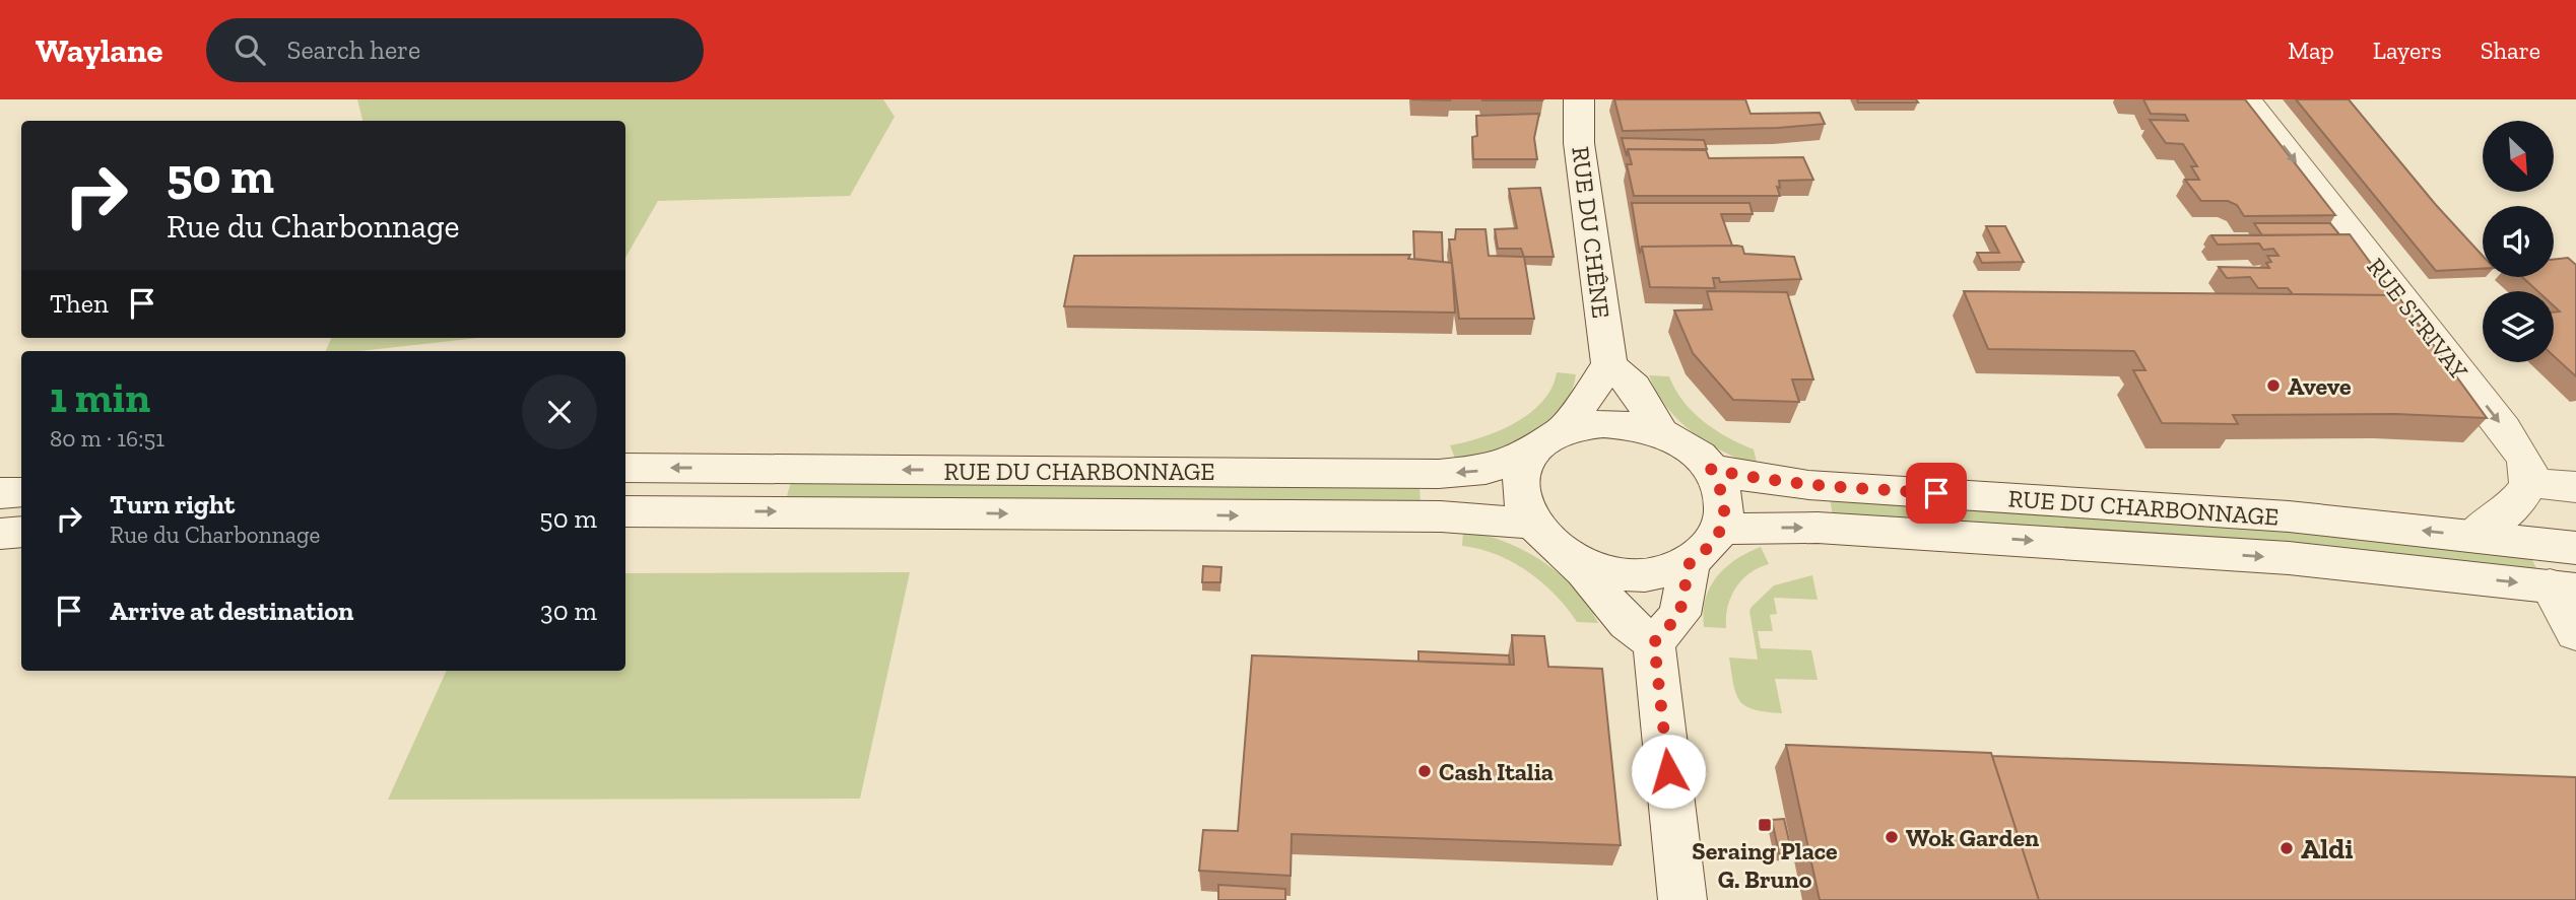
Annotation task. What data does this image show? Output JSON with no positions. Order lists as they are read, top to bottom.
{
  "streets": {
    "main road": ["RUE DU CHÊNE", "RUE STRIVAY", "RUE DU CHARBONNAGE"]
  },
  "one_way": ["RUE STRIVAY"],
  "places": {
    "other": [
      "Aveve",
      "Cash Italia",
      "Wok Garden",
      "Aldi"
    ],
    "transit": ["Seraing Place G. Bruno"]
  },
  "north": "bottom right",
  "page": {
    "header": "Waylane",
    "search": "Search here",
    "nav": ["Map", "Layers", "Share"],
    "turn": ["50 m", "Rue du Charbonnage"],
    "then": "Then",
    "heading": ["1 min", "80 m · 16:51"],
    "list": [
      {
        "name": "Turn right",
        "note": "Rue du Charbonnage",
        "value": "50 m"
      },
      {
        "name": "Arrive at destination",
        "value": "30 m"
      }
    ]
  }
}
